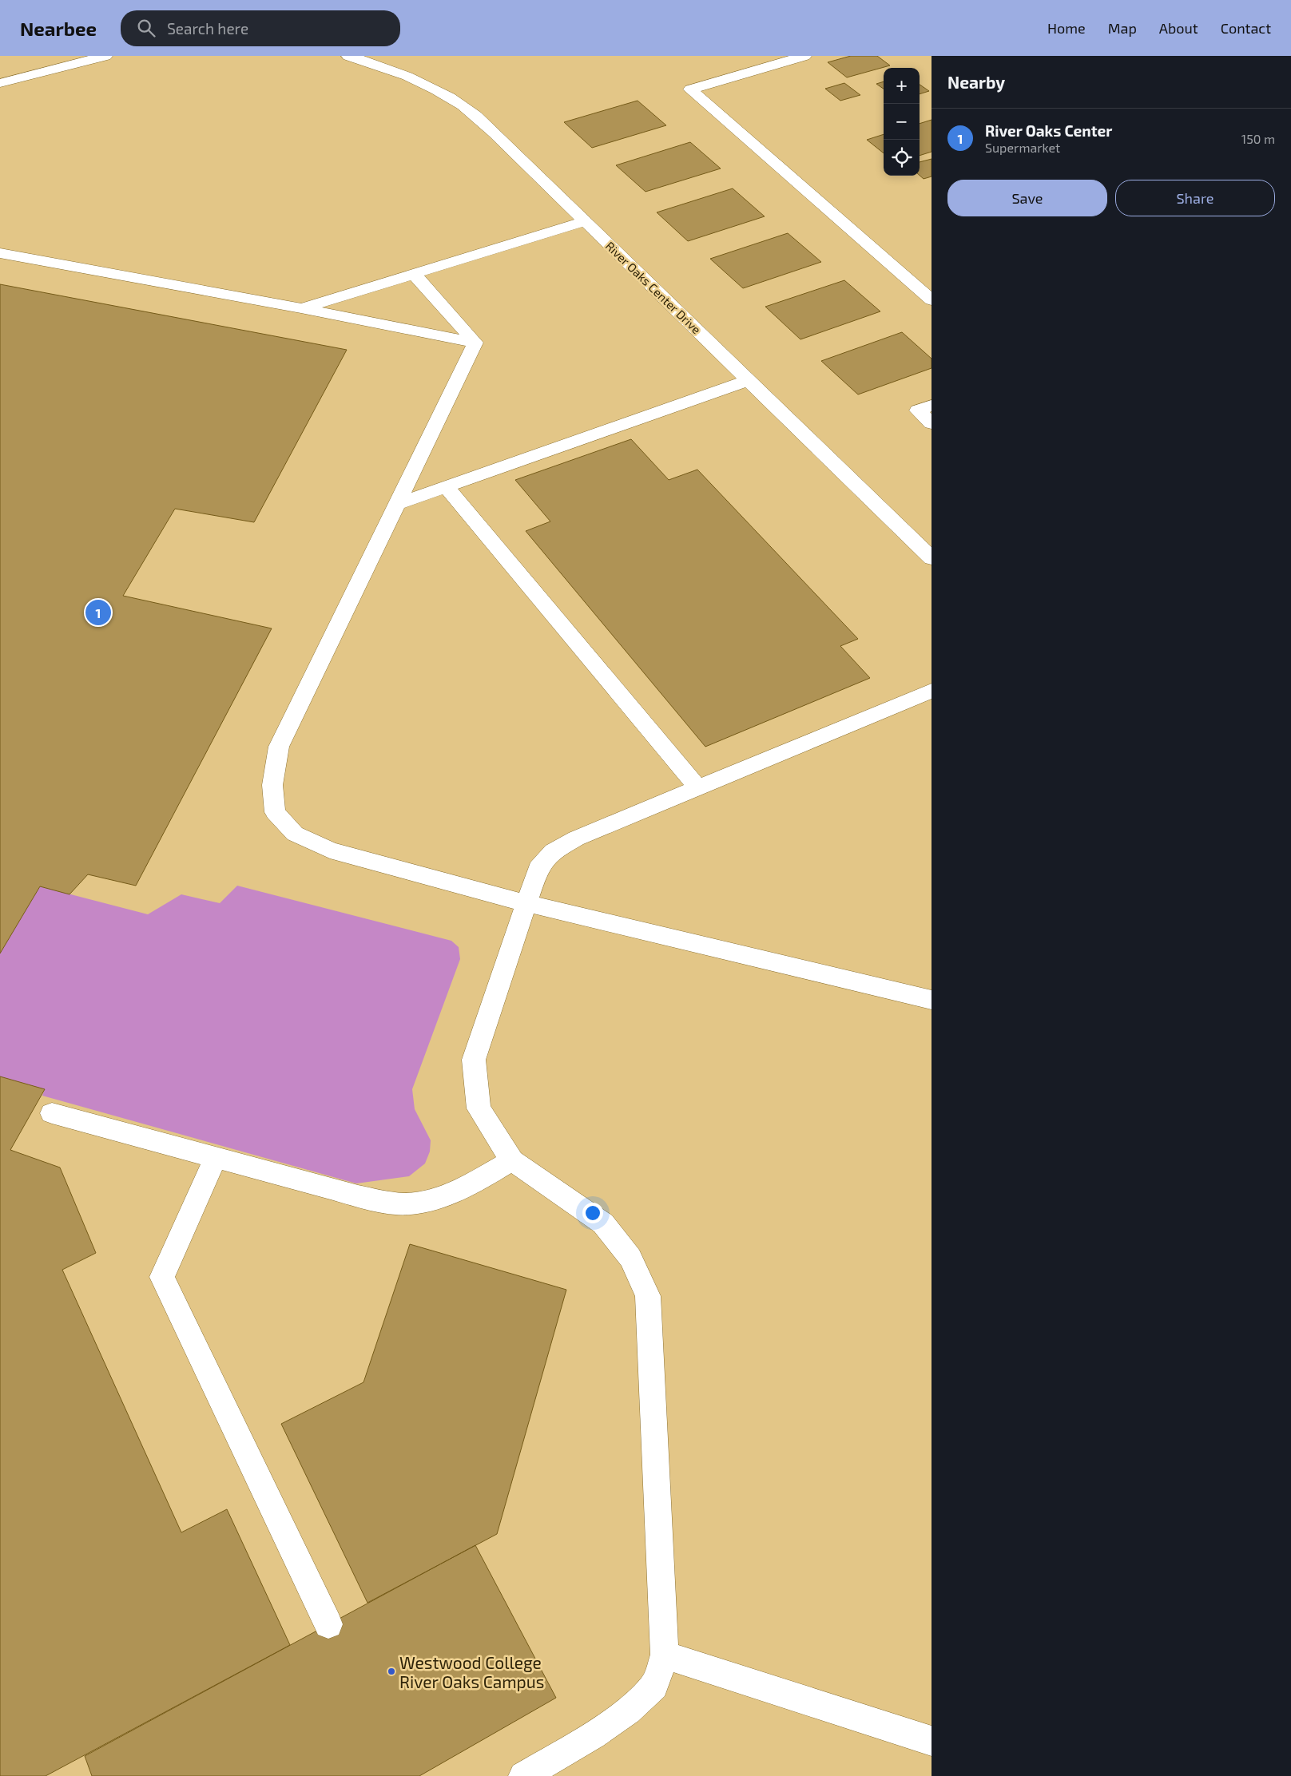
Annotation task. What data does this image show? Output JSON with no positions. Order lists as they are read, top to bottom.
{
  "streets": {
    "street": ["River Oaks Center Drive"]
  },
  "places": ["Westwood College River Oaks Campus"],
  "page": {
    "header": "Nearbee",
    "search": "Search here",
    "nav": [
      "Home",
      "Map",
      "About",
      "Contact"
    ],
    "heading": "Nearby",
    "map_buttons": ["+", "−"],
    "list": [
      {
        "mark": "1",
        "name": "River Oaks Center",
        "note": "Supermarket",
        "value": "150 m"
      }
    ],
    "buttons": ["Save", "Share"],
    "pins": "1"
  }
}
